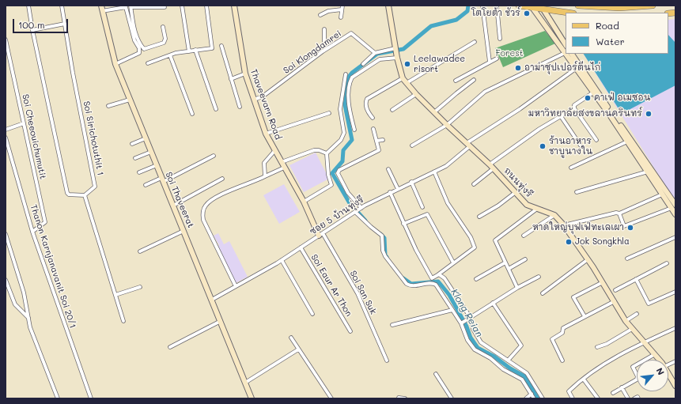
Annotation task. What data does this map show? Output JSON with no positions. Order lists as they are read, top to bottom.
{
  "streets": {
    "street": [
      "Soi Klongdamrei",
      "Thaveevarn Road",
      "Soi Cheeouichumutit",
      "Soi Sirichotuthit 1",
      "ถนนทุ่งรี",
      "Soi Thaveerat",
      "ซอย 5 บ้านทุ่งรี",
      "Thanon Karnjanavanit Soi 20/1",
      "Soi Eaur Ar Thon",
      "Soi San Suk"
    ]
  },
  "crossings": [
    ["Soi Klongdamrei", "Thaveevarn Road"],
    ["Thaveevarn Road", "ซอย 5 บ้านทุ่งรี"],
    ["Thaveevarn Road", "Soi San Suk"],
    ["Soi Cheeouichumutit", "Thanon Karnjanavanit Soi 20/1"],
    ["ถนนทุ่งรี", "ซอย 5 บ้านทุ่งรี"],
    ["Soi Thaveerat", "ซอย 5 บ้านทุ่งรี"],
    ["ซอย 5 บ้านทุ่งรี", "Soi Eaur Ar Thon"],
    ["ซอย 5 บ้านทุ่งรี", "Soi San Suk"]
  ],
  "water": ["Klong Reian"],
  "parks": ["Forest"],
  "places": [
    "โตโยต้า ชัวร์",
    "Leelawadee risort",
    "อาม่าซุปเปอร์ตีนไก่",
    "คาเฟ่ อเมซอน",
    "มหาวิทยาลัยสงขลานครินทร์",
    "ร้านอาหาร ชาบูนางใน",
    "หาดใหญ่บุฟเฟ่ทะเลเผา",
    "Jok Songkhla"
  ],
  "legend": ["Road", "Water"],
  "scale_bar": "100 m",
  "north": "top right"
}
